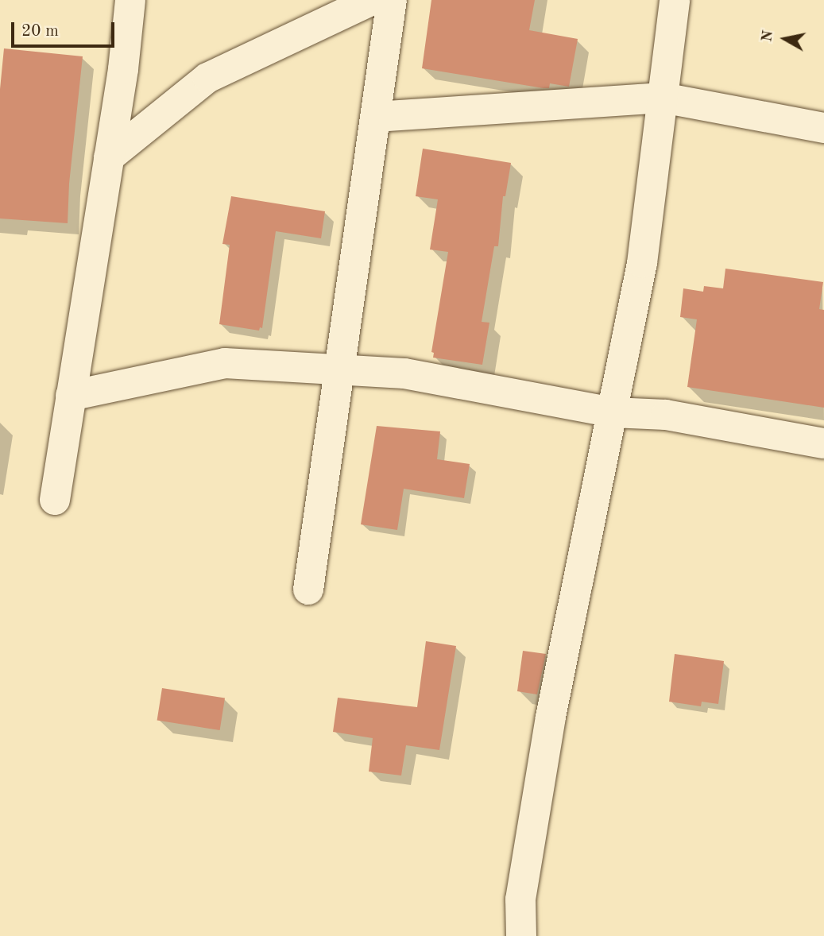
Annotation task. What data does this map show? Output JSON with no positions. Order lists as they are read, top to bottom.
{
  "scale_bar": "20 m",
  "north": "left"
}
